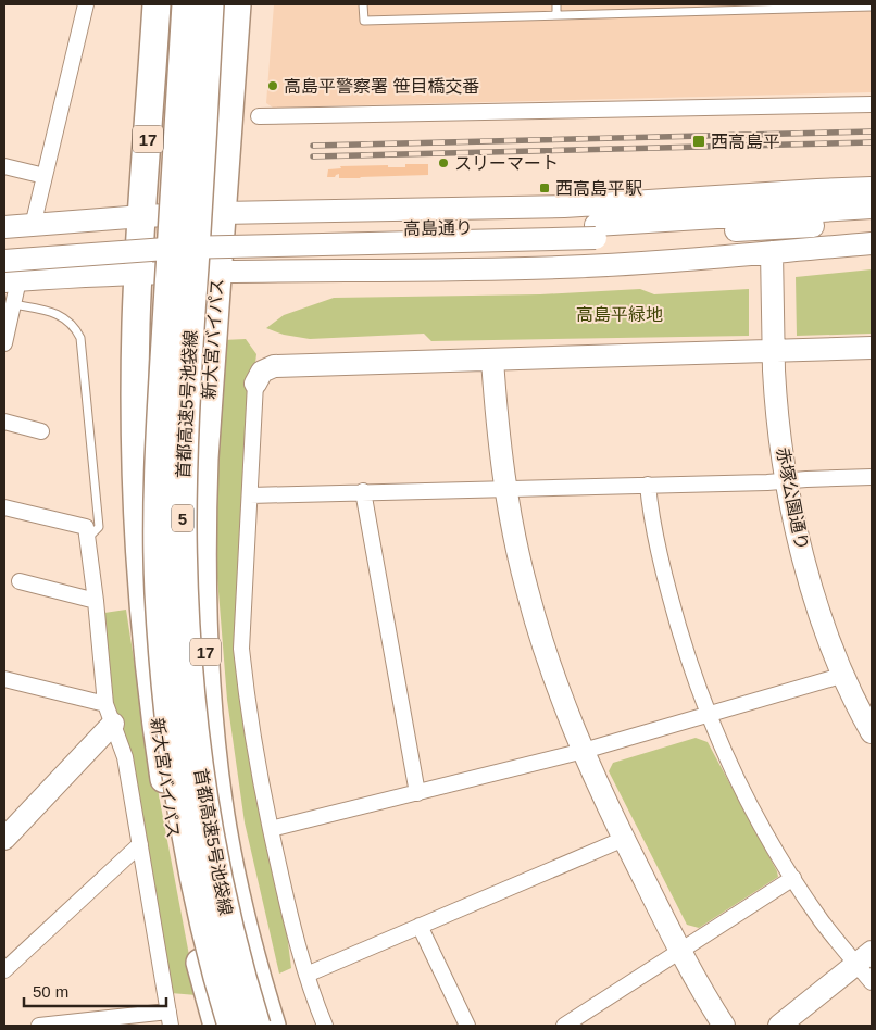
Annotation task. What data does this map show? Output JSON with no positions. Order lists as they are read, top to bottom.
{
  "streets": {
    "highway": [
      "17",
      "新大宮バイパス",
      "首都高速5号池袋線",
      "5"
    ],
    "main road": ["高島通り", "赤塚公園通り"]
  },
  "parks": ["高島平緑地"],
  "places": {
    "other": ["高島平警察署 笹目橋交番", "スリーマート"],
    "transit": ["西高島平", "西高島平駅"]
  },
  "scale_bar": "50 m"
}
